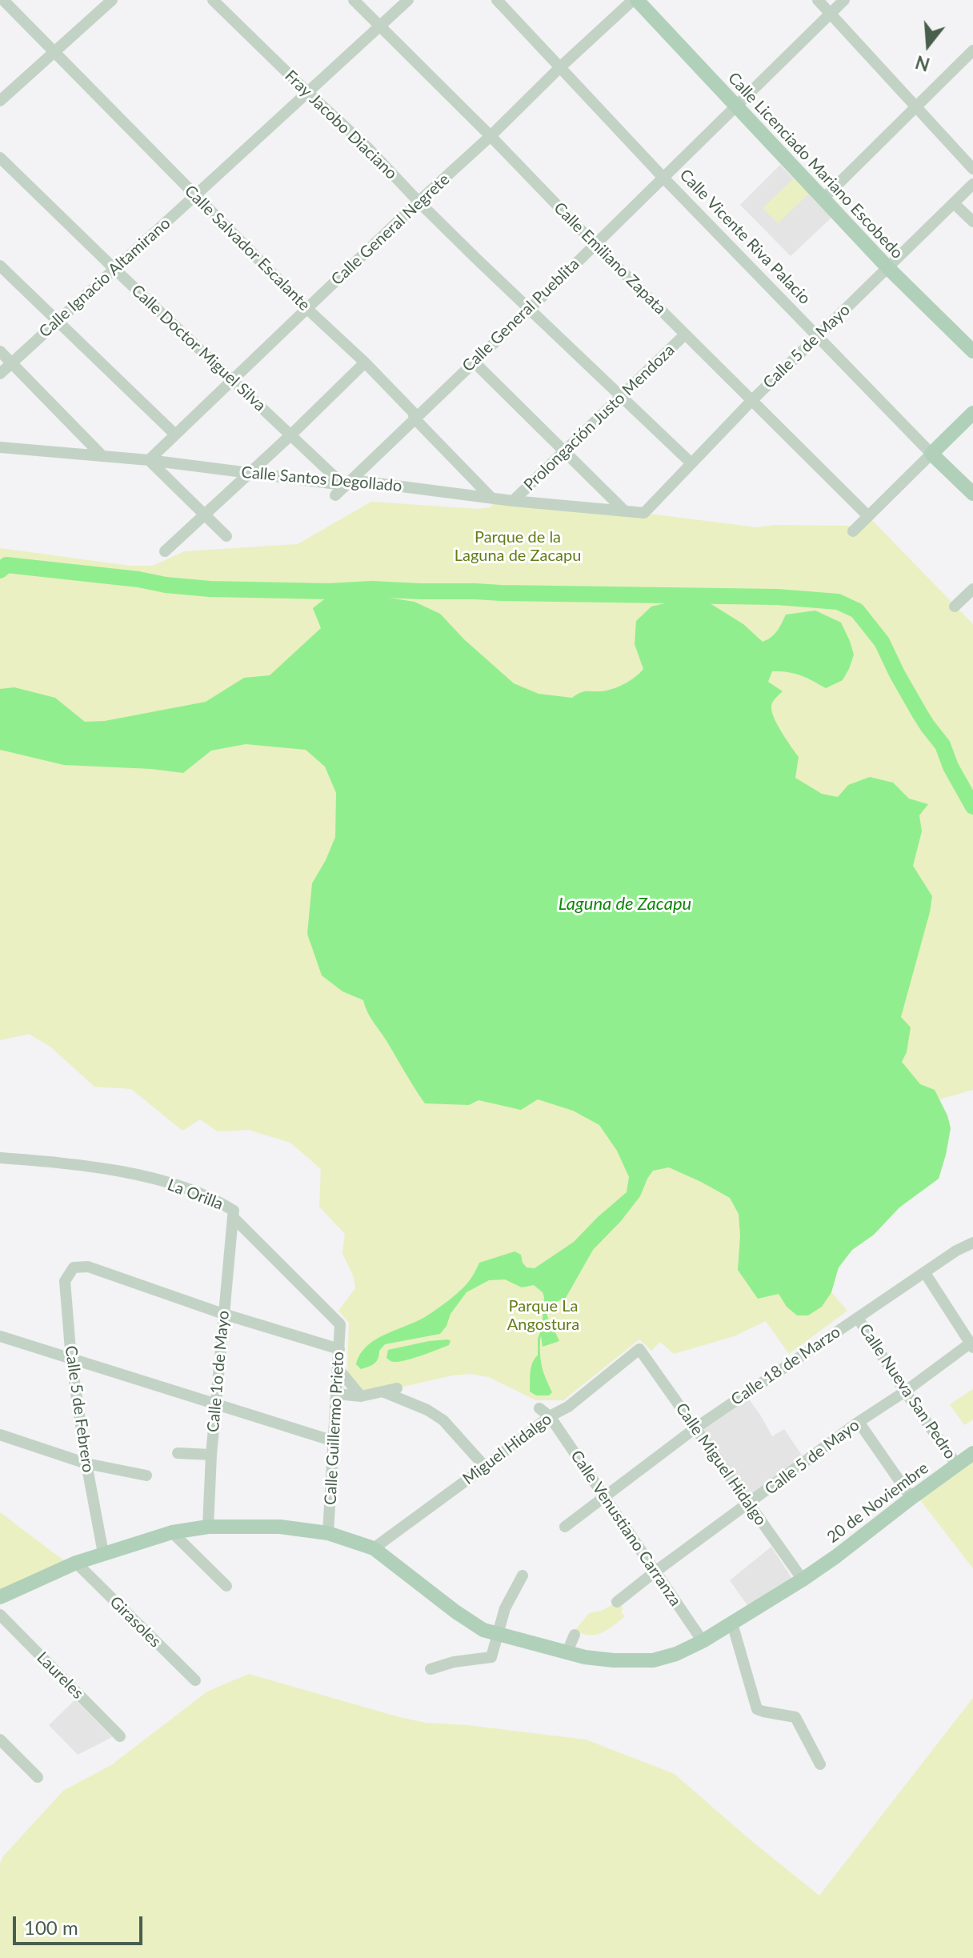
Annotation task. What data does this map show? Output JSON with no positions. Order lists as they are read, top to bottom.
{
  "streets": {
    "main road": ["Calle Licenciado Mariano Escobedo", "Calle Vicente Riva Palacio", "20 de Noviembre"],
    "street": [
      "Fray Jacobo Diaciano",
      "Calle General Negrete",
      "Calle Salvador Escalante",
      "Calle Emiliano Zapata",
      "Calle Ignacio Altamirano",
      "Calle General Pueblita",
      "Calle 5 de Mayo",
      "Calle Doctor Miguel Silva",
      "Prolongación Justo Mendoza",
      "Calle Santos Degollado",
      "La Orilla",
      "Calle 18 de Marzo",
      "Calle 1o de Mayo",
      "Calle Nueva San Pedro",
      "Calle 5 de Febrero",
      "Calle Guillermo Prieto",
      "Miguel Hidalgo",
      "Calle Miguel Hidalgo",
      "Calle Venustiano Carranza",
      "Girasoles",
      "Laureles"
    ]
  },
  "crossings": [
    ["Fray Jacobo Diaciano", "Calle General Negrete"],
    ["Fray Jacobo Diaciano", "Calle Ignacio Altamirano"],
    ["Fray Jacobo Diaciano", "Calle General Pueblita"],
    ["Fray Jacobo Diaciano", "Calle 5 de Mayo"],
    ["Fray Jacobo Diaciano", "Prolongación Justo Mendoza"],
    ["Calle Licenciado Mariano Escobedo", "Calle General Negrete"],
    ["Calle Licenciado Mariano Escobedo", "Calle General Pueblita"],
    ["Calle Licenciado Mariano Escobedo", "Calle 5 de Mayo"],
    ["Calle General Negrete", "Calle Vicente Riva Palacio"],
    ["Calle General Negrete", "Calle Salvador Escalante"],
    ["Calle General Negrete", "Calle Emiliano Zapata"],
    ["Calle General Negrete", "Calle Doctor Miguel Silva"],
    ["Calle General Negrete", "Calle Santos Degollado"],
    ["Calle Vicente Riva Palacio", "Calle General Pueblita"],
    ["Calle Vicente Riva Palacio", "Calle 5 de Mayo"],
    ["Calle Salvador Escalante", "Calle Ignacio Altamirano"],
    ["Calle Salvador Escalante", "Calle General Pueblita"],
    ["Calle Salvador Escalante", "Calle Santos Degollado"],
    ["Calle Emiliano Zapata", "Calle Ignacio Altamirano"],
    ["Calle Emiliano Zapata", "Calle General Pueblita"],
    ["Calle Emiliano Zapata", "Calle 5 de Mayo"],
    ["Calle Emiliano Zapata", "Prolongación Justo Mendoza"],
    ["Calle Ignacio Altamirano", "Calle Doctor Miguel Silva"],
    ["Calle General Pueblita", "Calle Doctor Miguel Silva"],
    ["Calle General Pueblita", "Calle Santos Degollado"],
    ["Calle 5 de Mayo", "Calle Santos Degollado"],
    ["Calle 5 de Mayo", "Calle Nueva San Pedro"],
    ["Calle 5 de Mayo", "Calle Miguel Hidalgo"],
    ["Calle 5 de Mayo", "Calle Venustiano Carranza"],
    ["Calle Doctor Miguel Silva", "Calle Santos Degollado"],
    ["Prolongación Justo Mendoza", "Calle Santos Degollado"],
    ["La Orilla", "Calle 1o de Mayo"],
    ["La Orilla", "Calle Guillermo Prieto"],
    ["Calle 18 de Marzo", "Calle Nueva San Pedro"],
    ["Calle 18 de Marzo", "Calle Miguel Hidalgo"],
    ["Calle 18 de Marzo", "Calle Venustiano Carranza"],
    ["Calle 1o de Mayo", "Calle 5 de Febrero"],
    ["Calle 1o de Mayo", "20 de Noviembre"],
    ["Calle Nueva San Pedro", "20 de Noviembre"],
    ["Calle 5 de Febrero", "20 de Noviembre"],
    ["Calle Guillermo Prieto", "20 de Noviembre"],
    ["Miguel Hidalgo", "Calle Miguel Hidalgo"],
    ["Miguel Hidalgo", "20 de Noviembre"],
    ["Miguel Hidalgo", "Calle Venustiano Carranza"],
    ["Calle Miguel Hidalgo", "20 de Noviembre"],
    ["20 de Noviembre", "Calle Venustiano Carranza"],
    ["20 de Noviembre", "Girasoles"]
  ],
  "water": ["Laguna de Zacapu"],
  "parks": ["Parque de la Laguna de Zacapu", "Parque La Angostura"],
  "scale_bar": "100 m",
  "north": "bottom"
}
